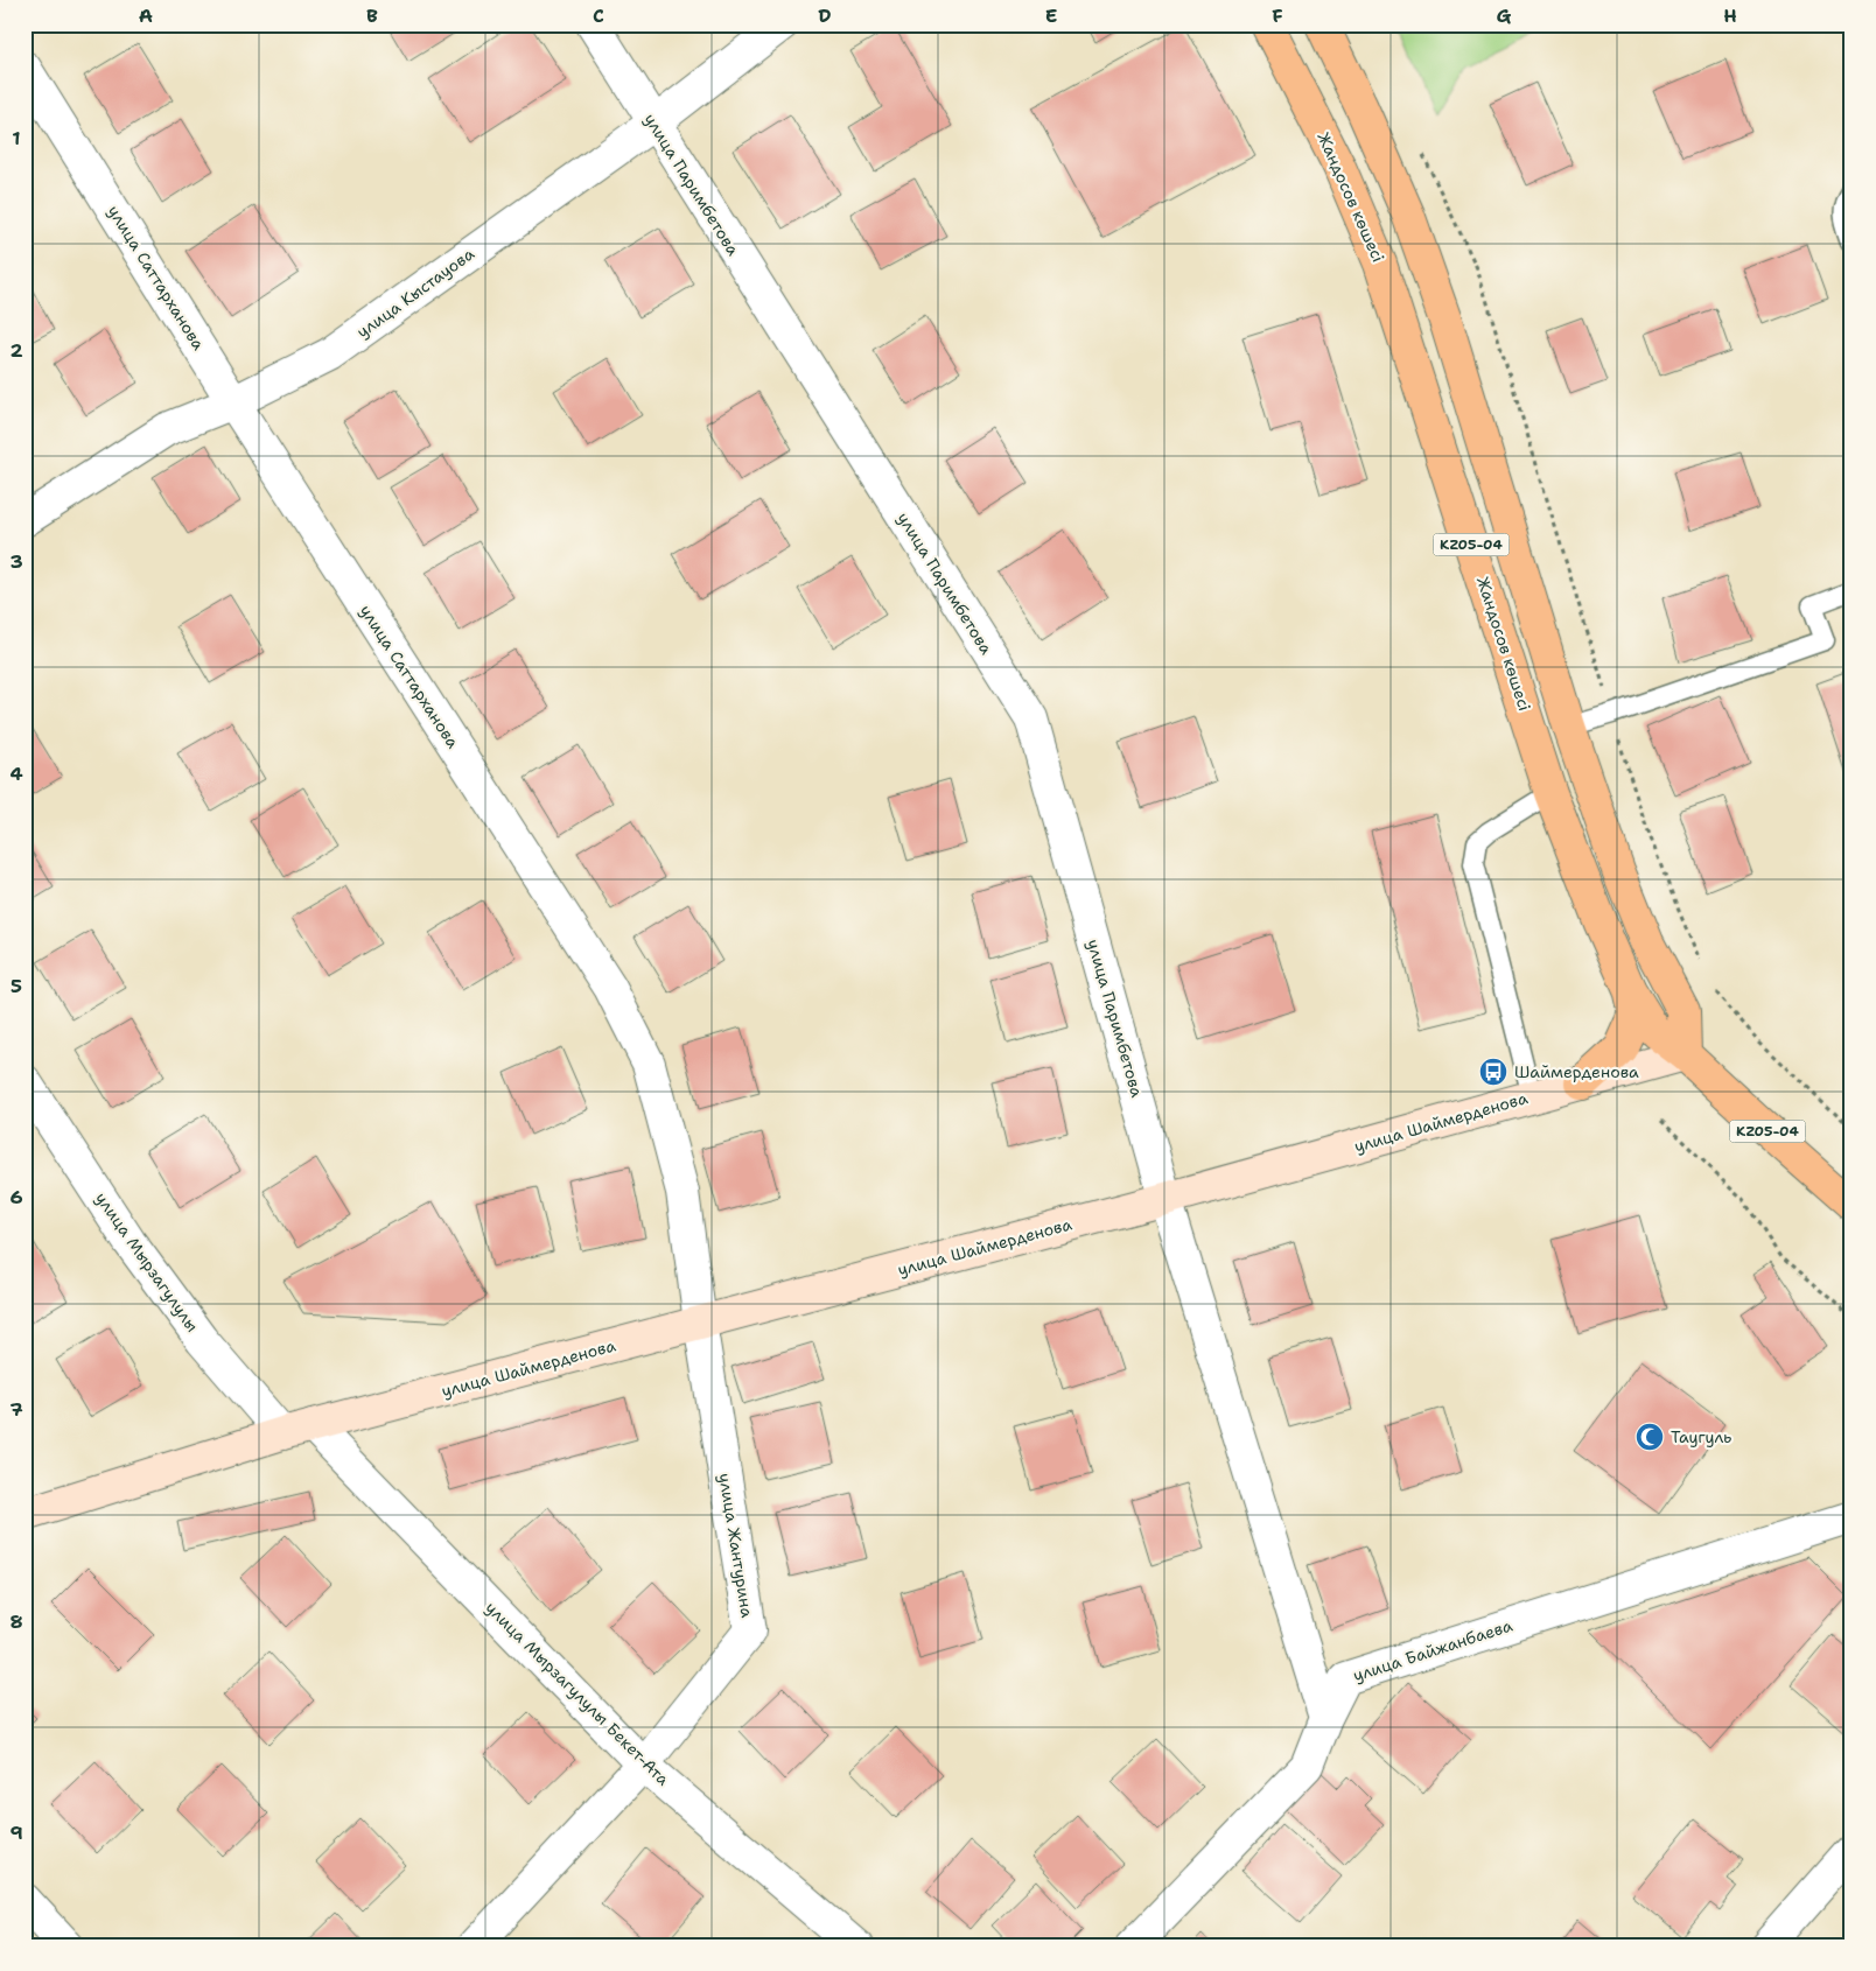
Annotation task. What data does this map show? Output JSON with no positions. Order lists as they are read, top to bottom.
{
  "streets": {
    "main road": ["Жандосов көшесі", "KZ05-04"],
    "street": [
      "улица Паримбетова",
      "улица Саттарханова",
      "улица Кыстауова",
      "улица Шаймерденова",
      "улица Мырзагулулы",
      "улица Жантурина",
      "улица Байжанбаева",
      "улица Мырзагулулы Бекет-Ата"
    ]
  },
  "crossings": [
    ["улица Паримбетова", "улица Кыстауова"],
    ["улица Паримбетова", "улица Шаймерденова"],
    ["улица Паримбетова", "улица Байжанбаева"],
    ["Жандосов көшесі", "KZ05-04"],
    ["Жандосов көшесі", "улица Шаймерденова"],
    ["улица Саттарханова", "улица Кыстауова"],
    ["улица Саттарханова", "улица Шаймерденова"],
    ["улица Саттарханова", "улица Жантурина"],
    ["KZ05-04", "улица Шаймерденова"],
    ["улица Шаймерденова", "улица Мырзагулулы"],
    ["улица Шаймерденова", "улица Жантурина"],
    ["улица Шаймерденова", "улица Мырзагулулы Бекет-Ата"],
    ["улица Жантурина", "улица Мырзагулулы Бекет-Ата"]
  ],
  "places": {
    "bus stop": ["Шаймерденова"],
    "mosque": ["Таугуль"]
  },
  "grid": {
    "columns": [
      "A",
      "B",
      "C",
      "D",
      "E",
      "F",
      "G",
      "H"
    ],
    "rows": [
      "1",
      "2",
      "3",
      "4",
      "5",
      "6",
      "7",
      "8",
      "9"
    ]
  }
}
